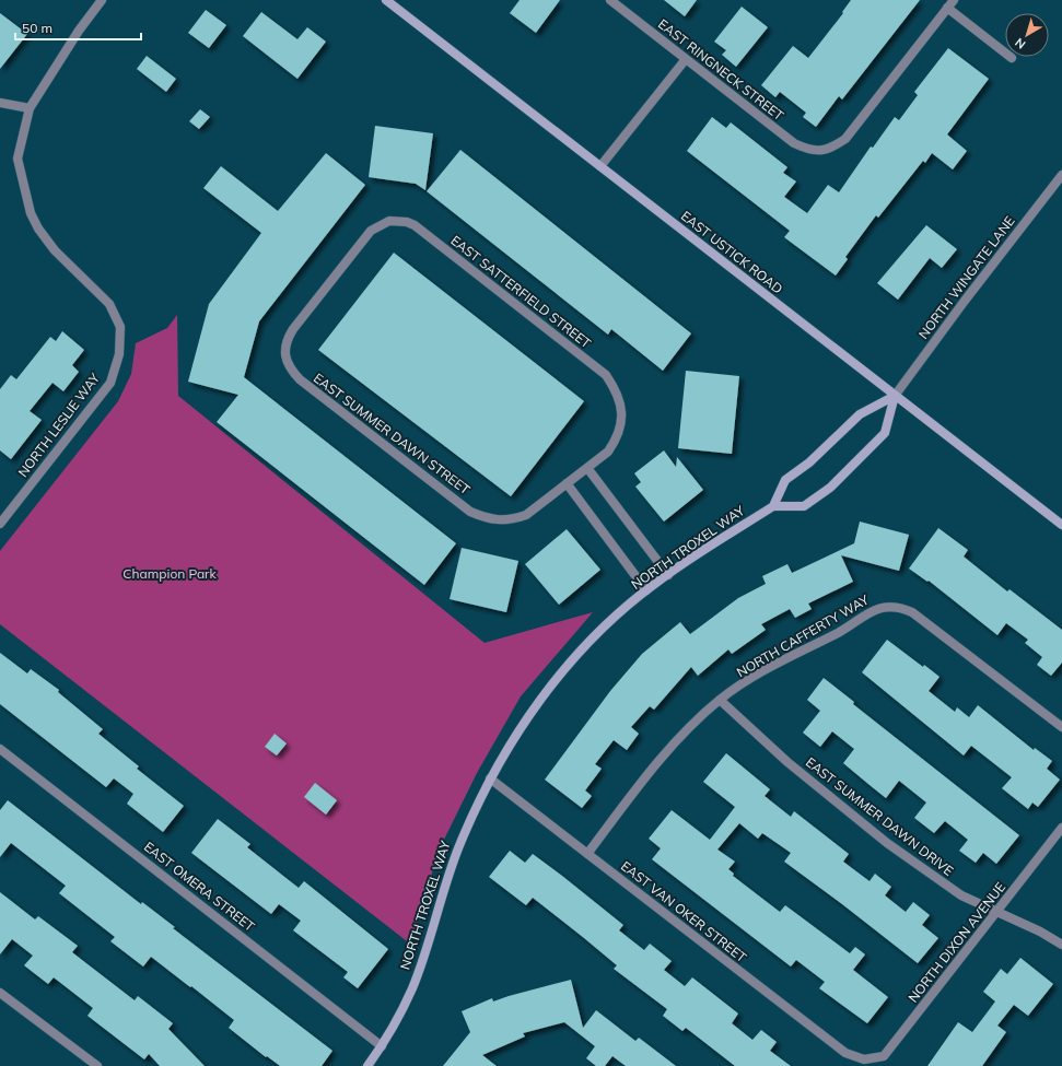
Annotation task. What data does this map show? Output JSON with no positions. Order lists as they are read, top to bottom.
{
  "streets": {
    "street": [
      "EAST RINGNECK STREET",
      "EAST USTICK ROAD",
      "NORTH WINGATE LANE",
      "EAST SATTERFIELD STREET",
      "NORTH LESLIE WAY",
      "EAST SUMMER DAWN STREET",
      "NORTH TROXEL WAY",
      "NORTH CAFFERTY WAY",
      "EAST SUMMER DAWN DRIVE",
      "EAST OMERA STREET",
      "EAST VAN OKER STREET",
      "NORTH DIXON AVENUE"
    ]
  },
  "crossings": [
    ["EAST USTICK ROAD", "NORTH WINGATE LANE"],
    ["EAST SATTERFIELD STREET", "EAST SUMMER DAWN STREET"],
    ["NORTH TROXEL WAY", "EAST OMERA STREET"],
    ["NORTH TROXEL WAY", "EAST VAN OKER STREET"],
    ["NORTH CAFFERTY WAY", "EAST SUMMER DAWN DRIVE"],
    ["NORTH CAFFERTY WAY", "EAST VAN OKER STREET"],
    ["EAST SUMMER DAWN DRIVE", "NORTH DIXON AVENUE"],
    ["EAST VAN OKER STREET", "NORTH DIXON AVENUE"]
  ],
  "parks": ["Champion Park"],
  "scale_bar": "50 m",
  "north": "bottom left"
}
